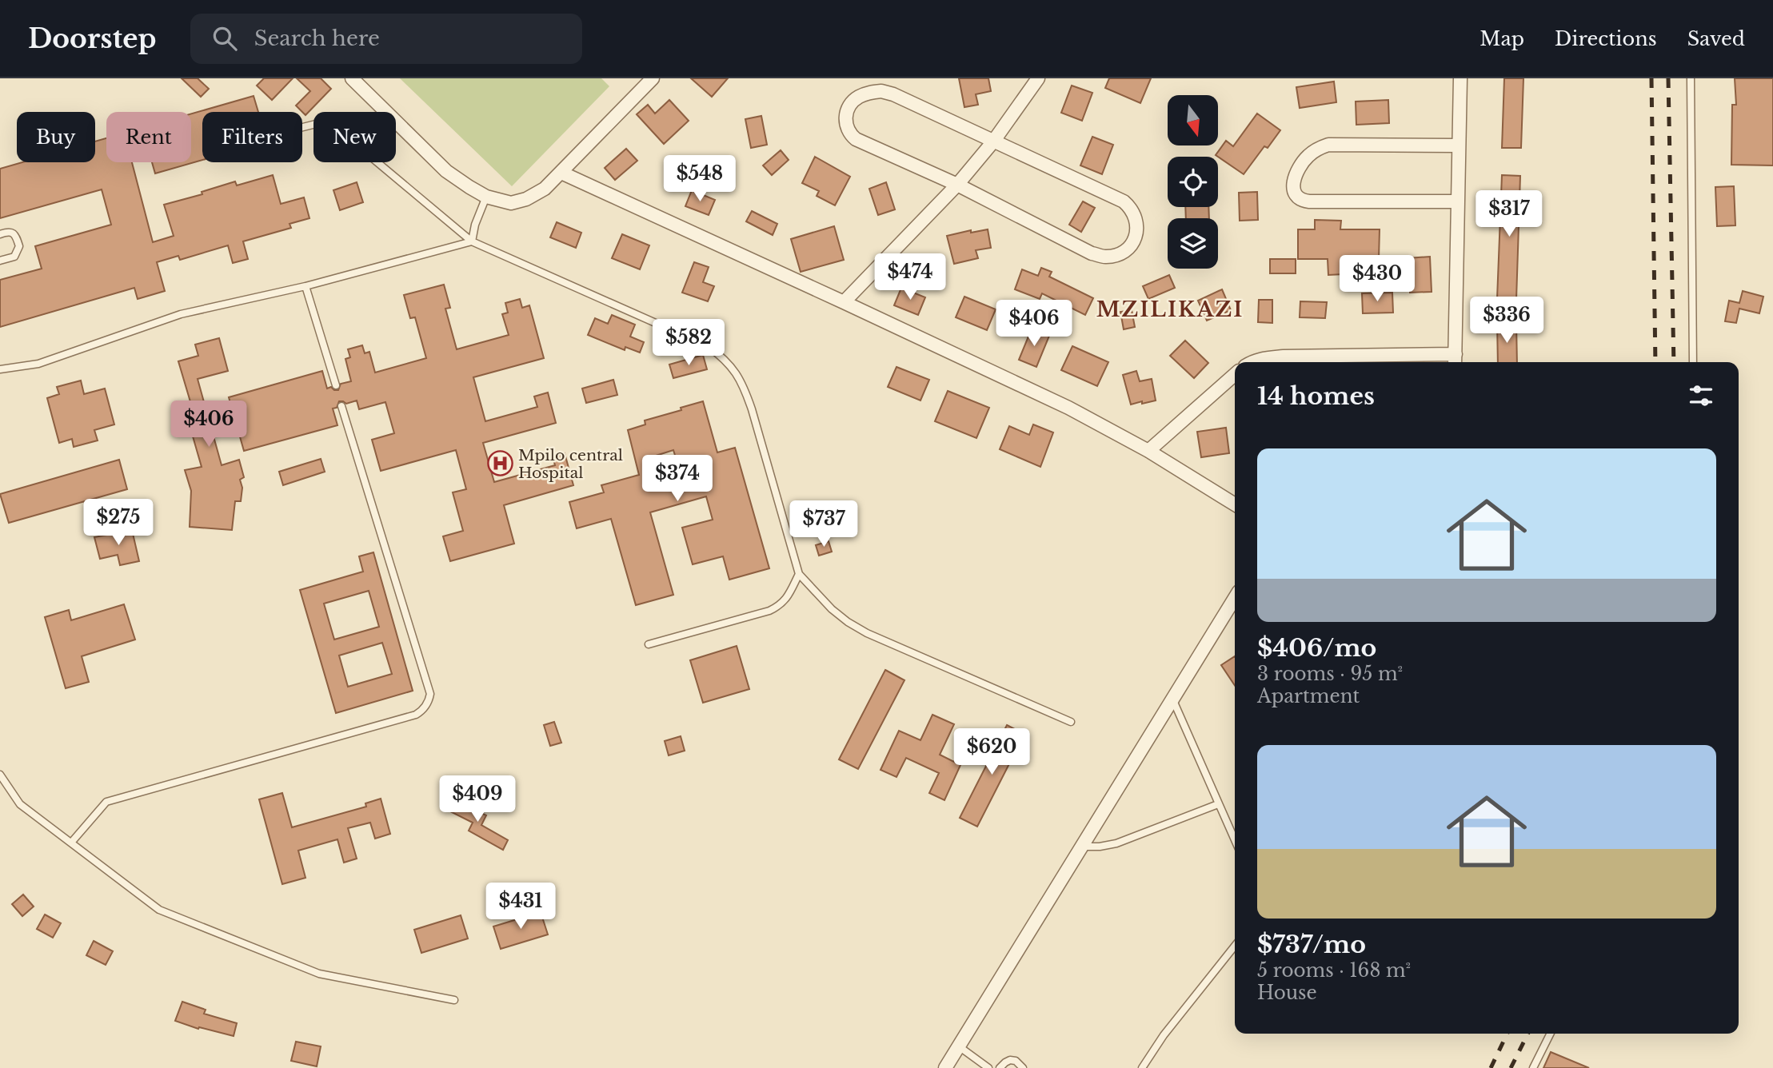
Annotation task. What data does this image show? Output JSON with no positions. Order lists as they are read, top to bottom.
{
  "districts": ["MZILIKAZI"],
  "places": {
    "hospital": ["Mpilo central Hospital"]
  },
  "north": "bottom",
  "page": {
    "header": "Doorstep",
    "search": "Search here",
    "nav": ["Map", "Directions", "Saved"],
    "chip": [
      "Buy",
      "Rent",
      "Filters",
      "New"
    ],
    "price": [
      "$548",
      "$317",
      "$474",
      "$430",
      "$336",
      "$406",
      "$582",
      "$406",
      "$374",
      "$275",
      "$737",
      "$620",
      "$409",
      "$431"
    ],
    "heading": "14 homes",
    "list": [
      {
        "name": "$406/mo",
        "note": "3 rooms · 95 m² · Apartment"
      },
      {
        "name": "$737/mo",
        "note": "5 rooms · 168 m² · House"
      }
    ]
  }
}
